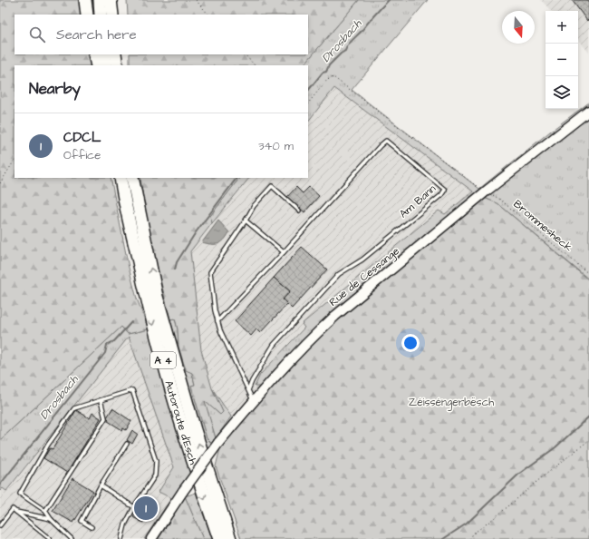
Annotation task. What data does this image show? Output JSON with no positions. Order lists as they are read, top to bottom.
{
  "streets": {
    "highway": ["A 4", "Autoroute d'Esch"],
    "main road": ["Rue de Cessange"],
    "lane": ["Am Bann"],
    "path": ["Brommesheck"]
  },
  "crossings": [
    ["Brommesheck", "Rue de Cessange"],
    ["A 4", "Autoroute d'Esch"]
  ],
  "water": ["Drosbach"],
  "parks": ["Zéisséngerbësch"],
  "north": "bottom",
  "page": {
    "map_buttons": ["+", "−"],
    "search": "Search here",
    "heading": "Nearby",
    "list": [
      {
        "mark": "1",
        "name": "CDCL",
        "note": "Office",
        "value": "340 m"
      }
    ],
    "pins": "1"
  }
}
